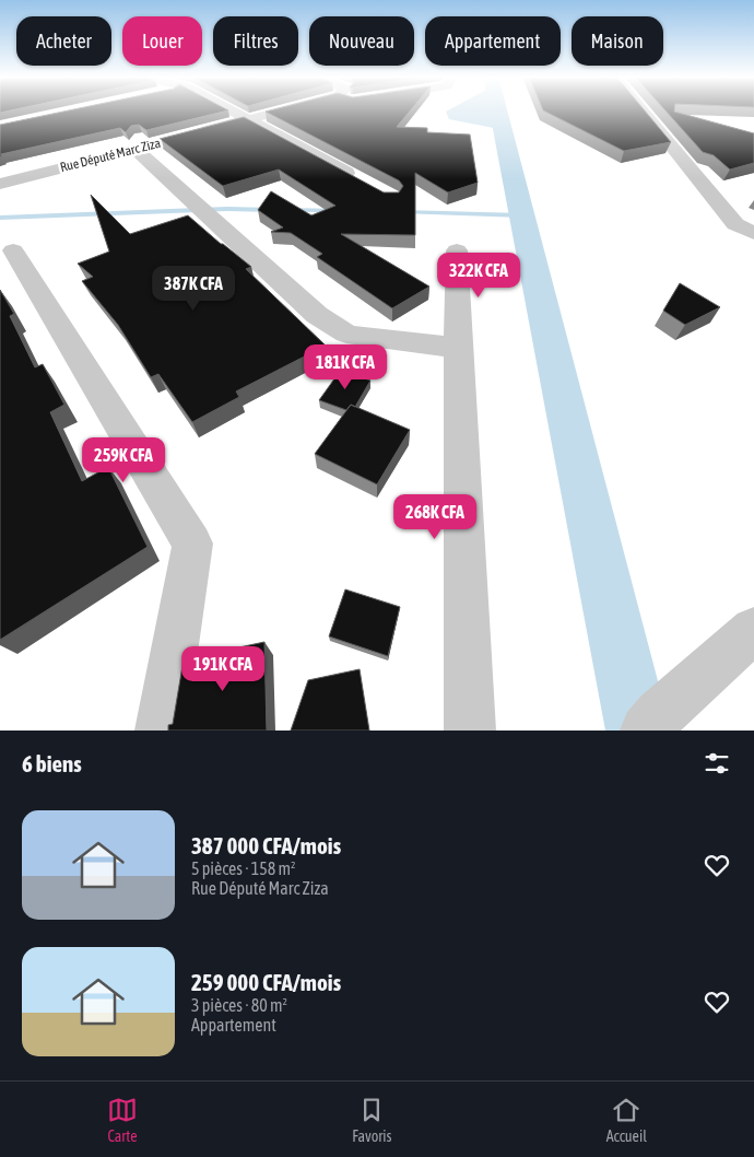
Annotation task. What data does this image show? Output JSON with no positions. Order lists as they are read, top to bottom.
{
  "streets": {
    "street": ["Rue Député Marc Ziza"]
  },
  "page": {
    "chip": [
      "Acheter",
      "Louer",
      "Filtres",
      "Nouveau",
      "Appartement",
      "Maison"
    ],
    "price": [
      "322K CFA",
      "387K CFA",
      "181K CFA",
      "259K CFA",
      "268K CFA",
      "191K CFA"
    ],
    "heading": "6 biens",
    "list": [
      {
        "name": "387 000 CFA/mois",
        "note": "5 pièces · 158 m² · Rue Député Marc Ziza"
      },
      {
        "name": "259 000 CFA/mois",
        "note": "3 pièces · 80 m² · Appartement"
      }
    ],
    "tabs": ["Carte", "Favoris", "Accueil"]
  }
}
